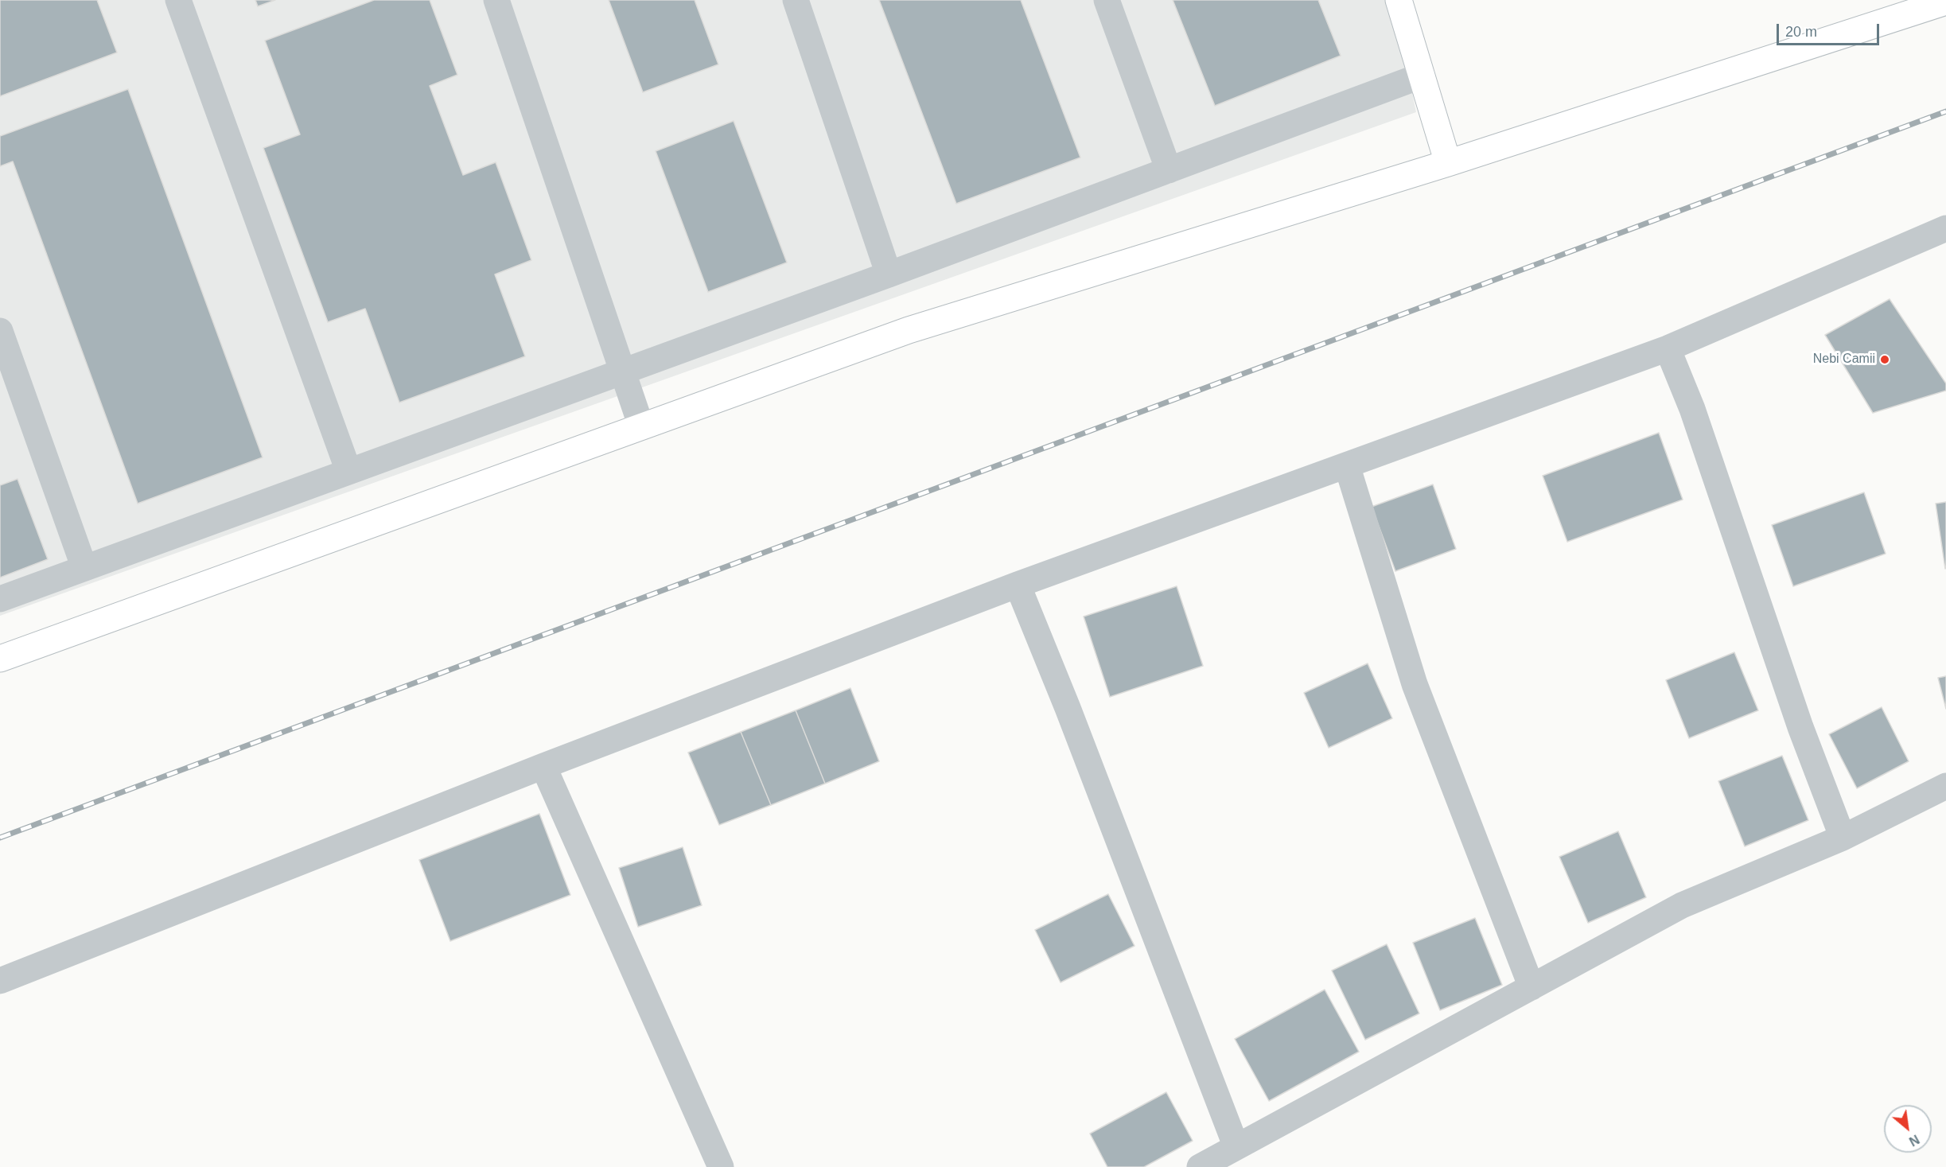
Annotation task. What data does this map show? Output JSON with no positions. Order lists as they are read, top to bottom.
{
  "places": ["Nebi Camii"],
  "scale_bar": "20 m",
  "north": "bottom right"
}
